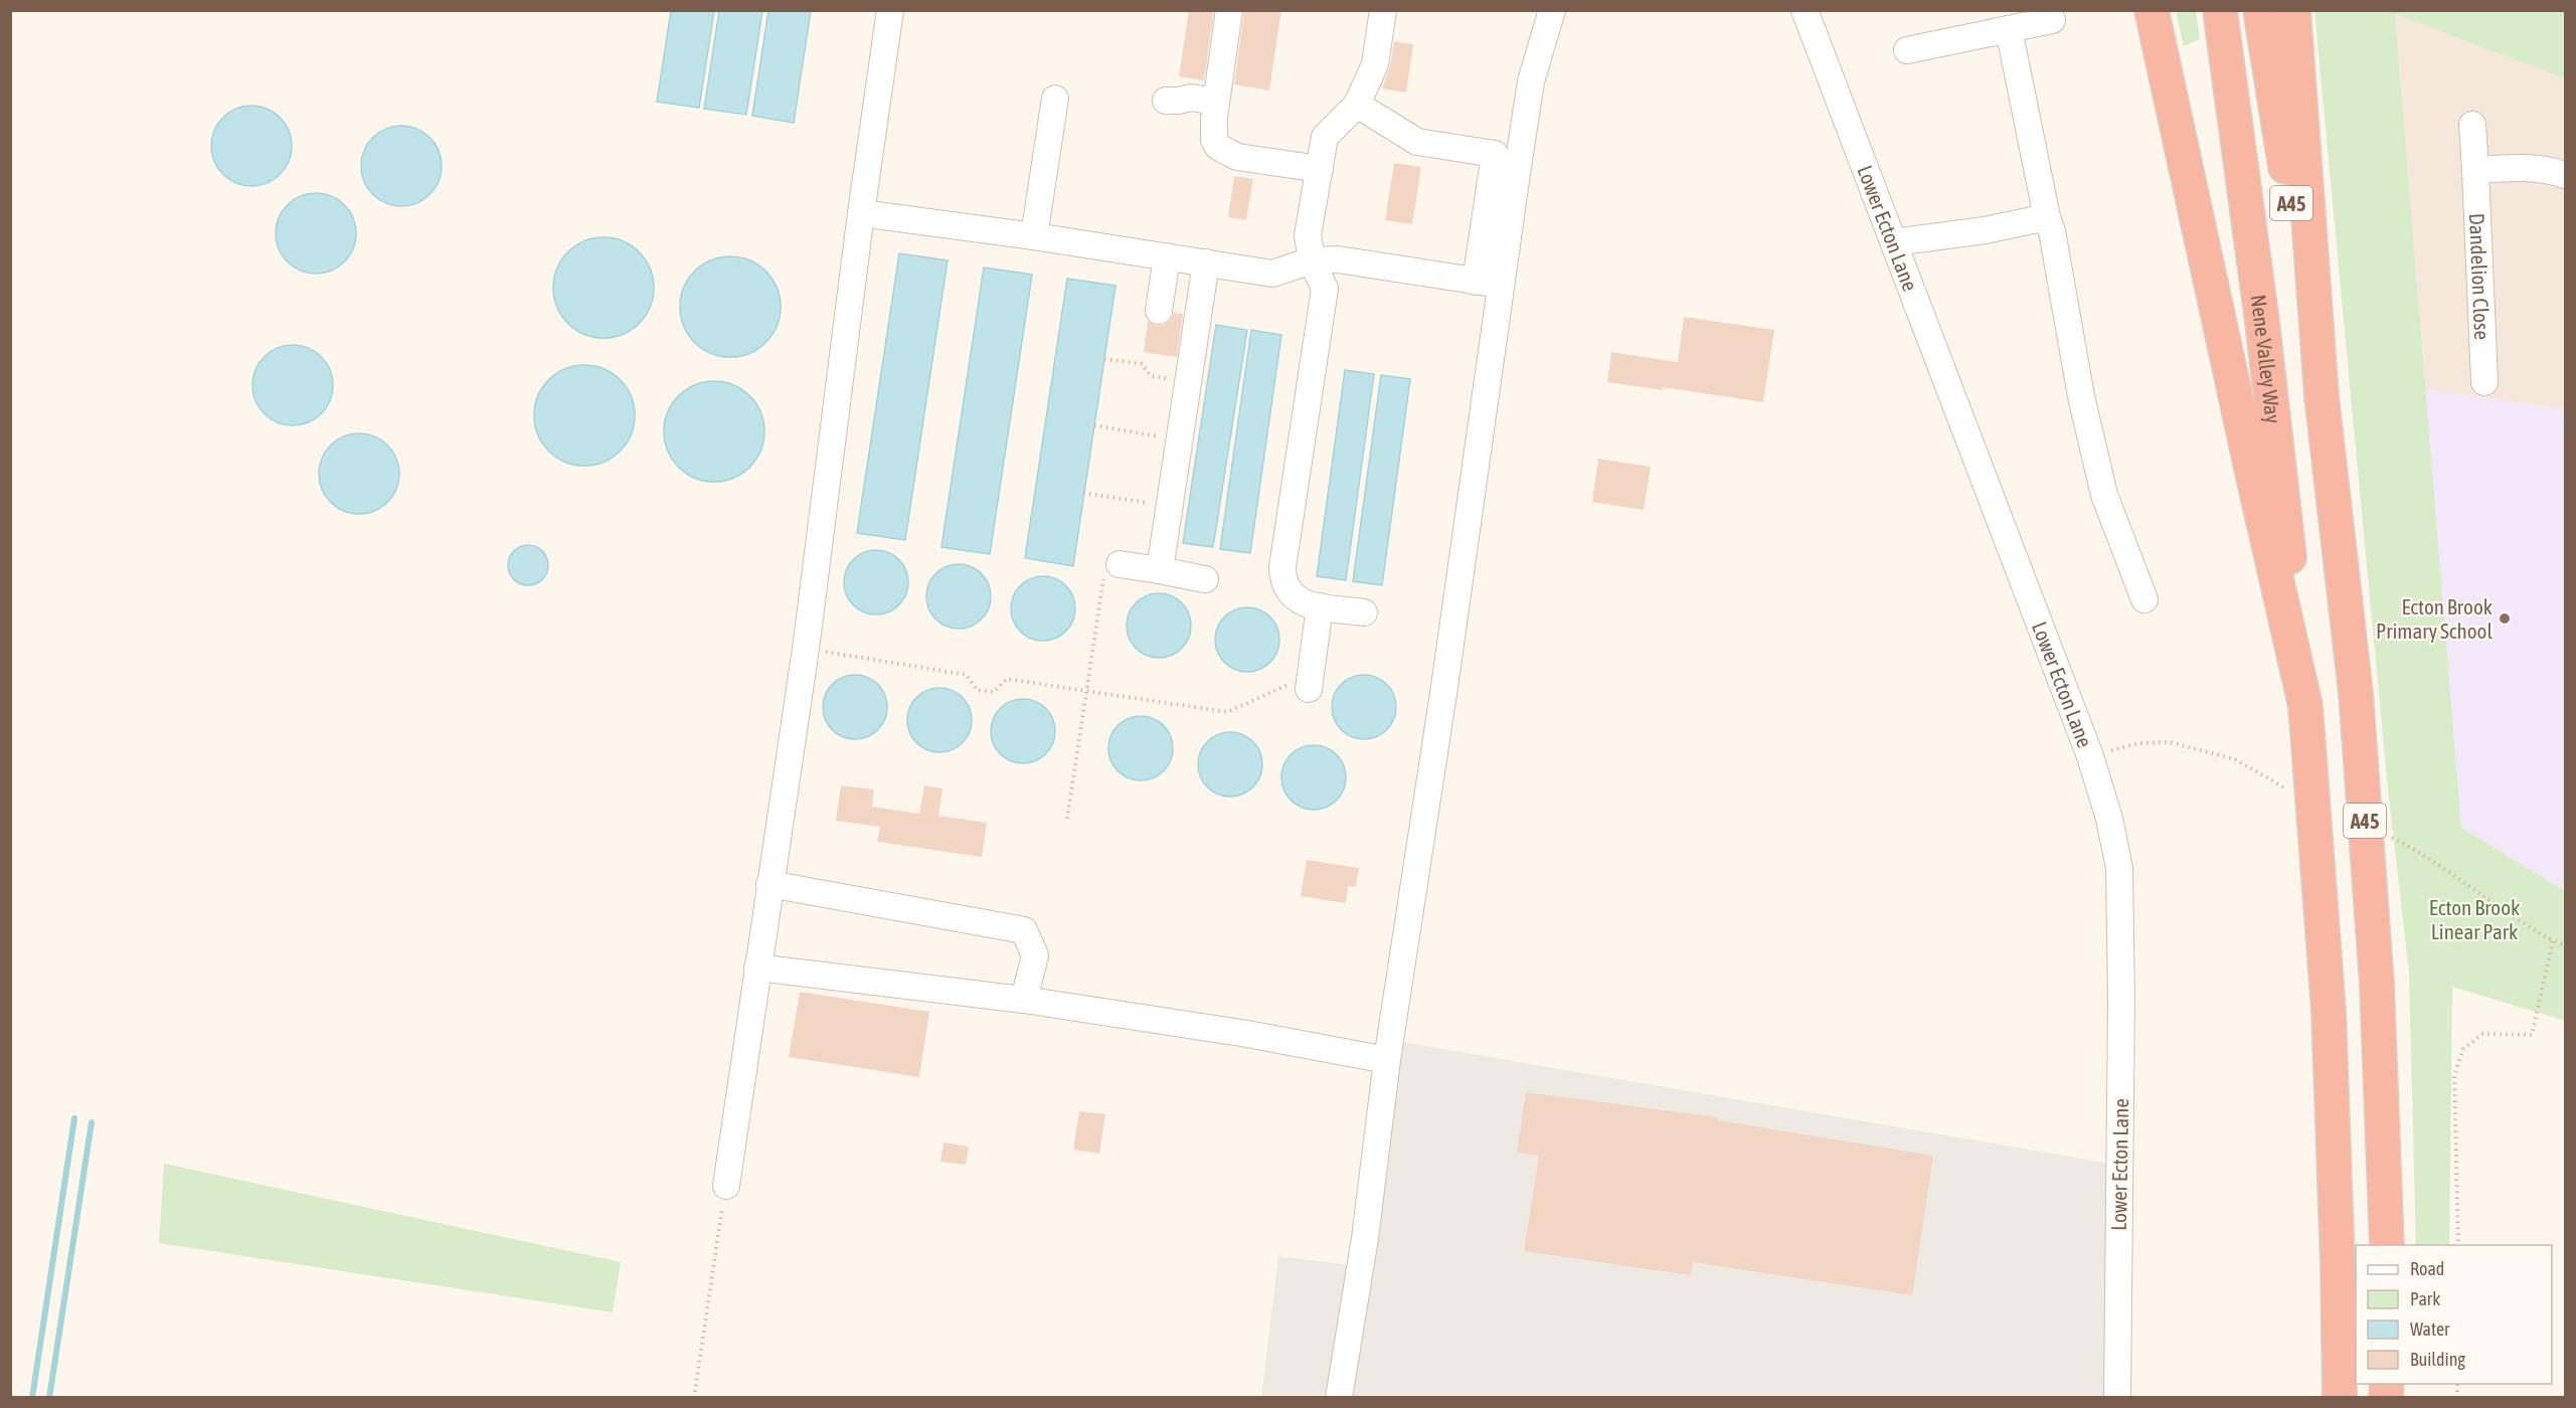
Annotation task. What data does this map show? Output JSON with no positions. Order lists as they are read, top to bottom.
{
  "streets": {
    "highway": ["A45", "Nene Valley Way"],
    "street": ["Lower Ecton Lane", "Dandelion Close"]
  },
  "crossings": [
    ["A45", "Nene Valley Way"]
  ],
  "parks": ["Ecton Brook Linear Park"],
  "places": ["Ecton Brook Primary School"],
  "legend": [
    "Road",
    "Park",
    "Water",
    "Building"
  ]
}
